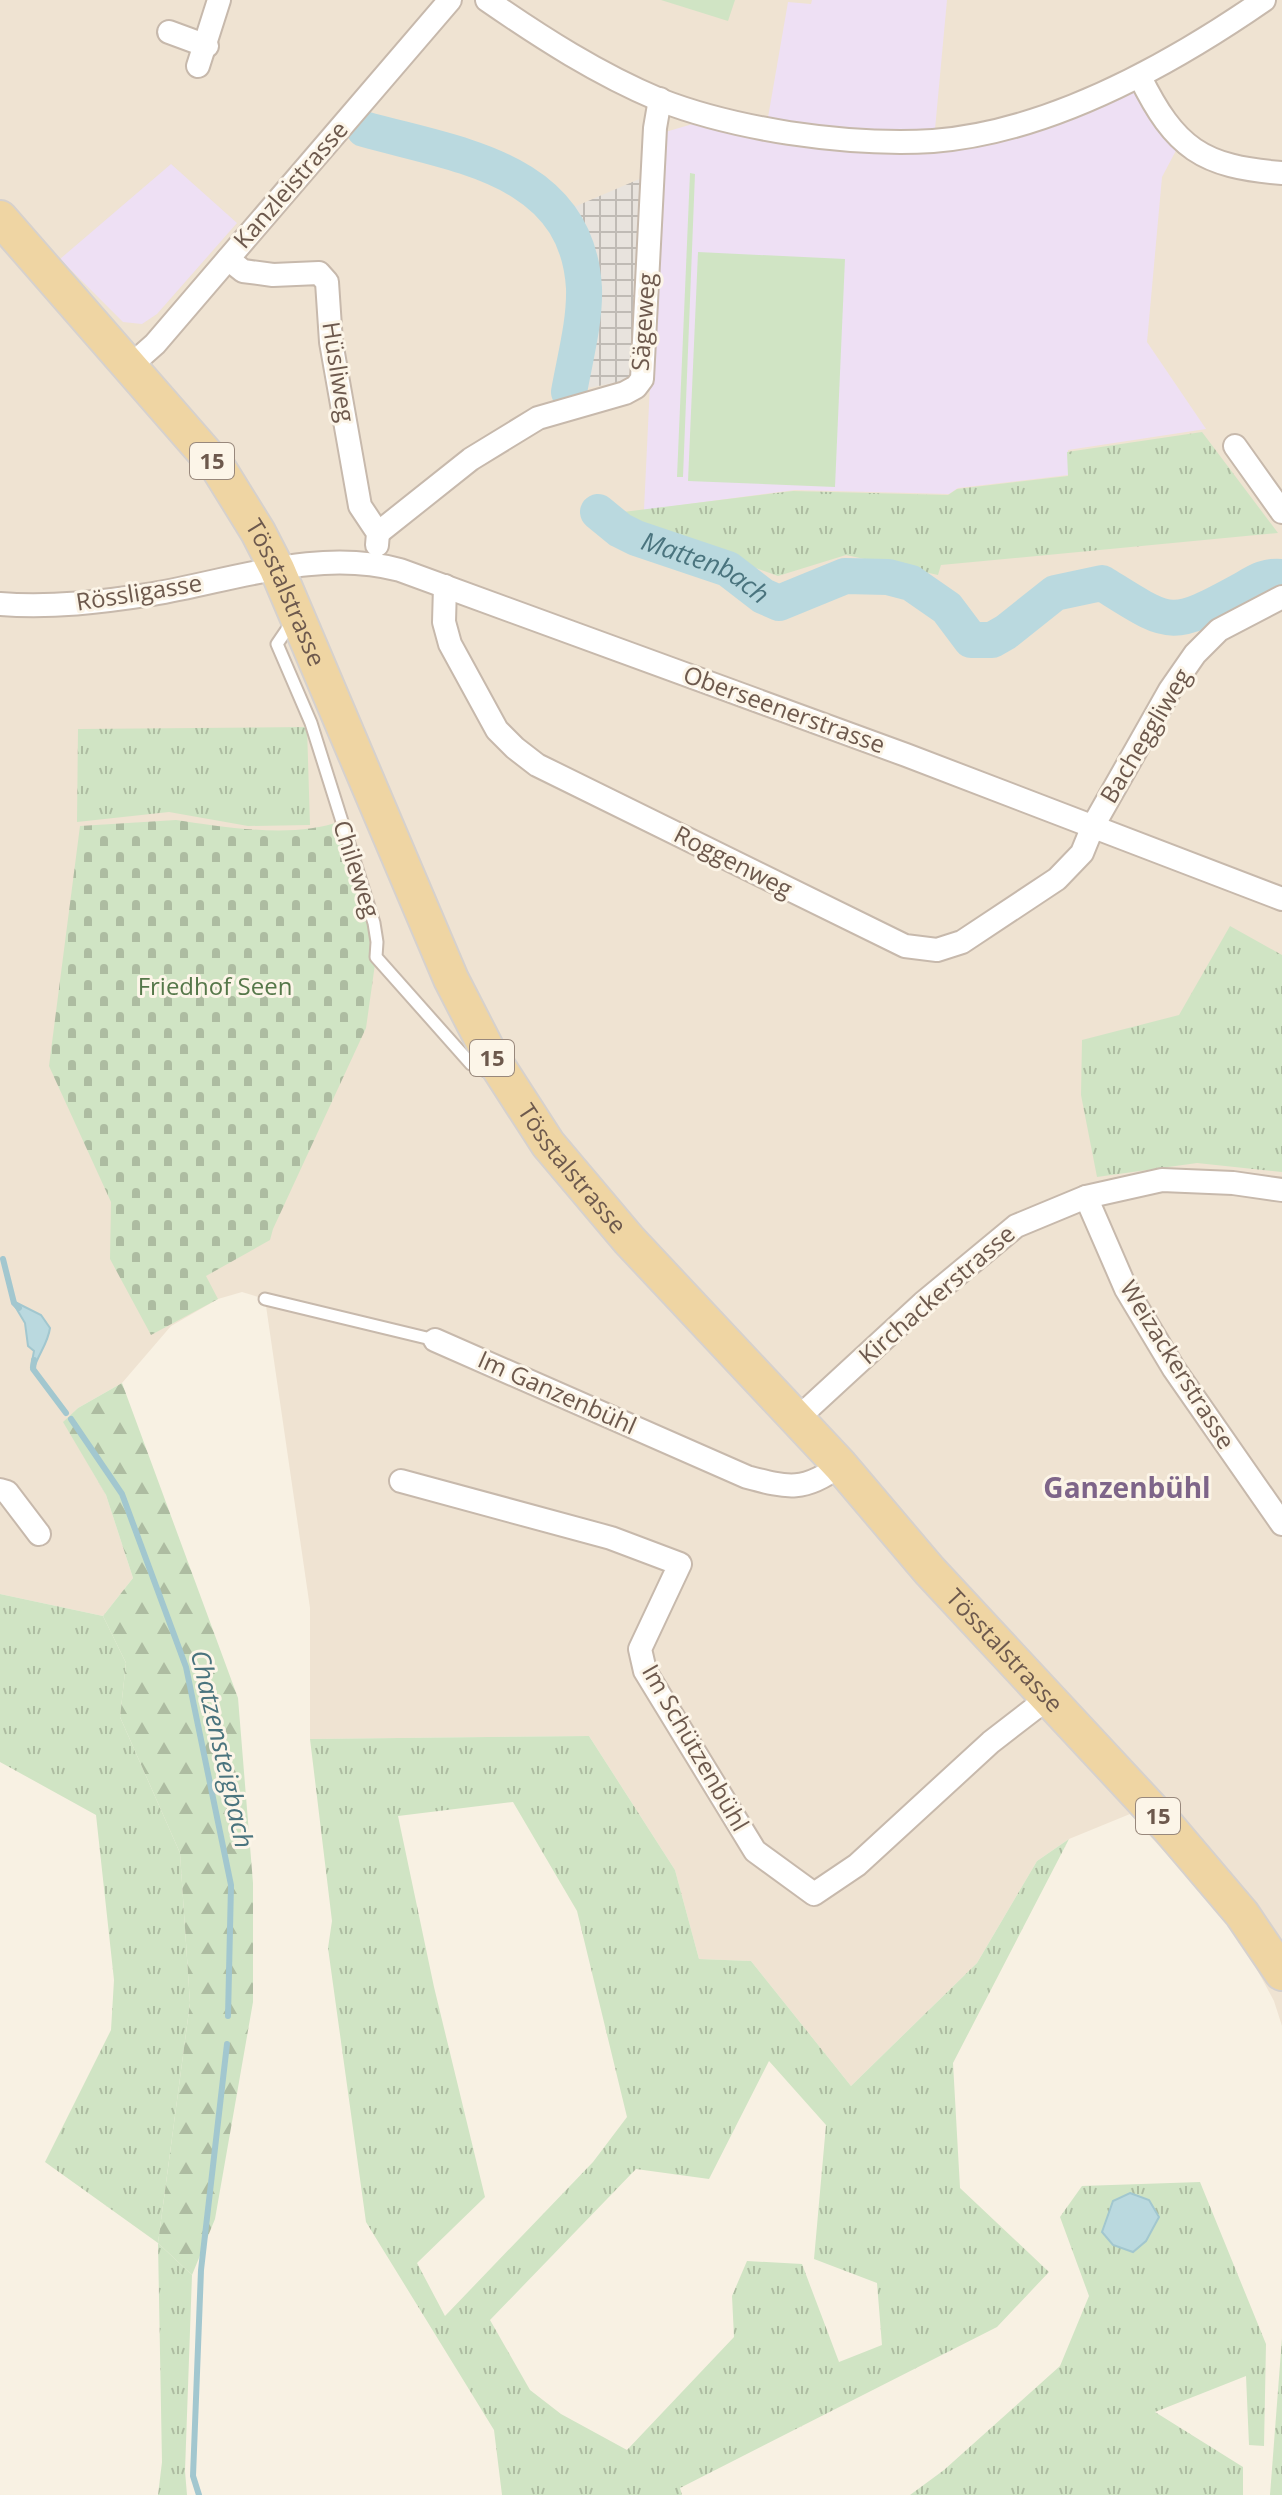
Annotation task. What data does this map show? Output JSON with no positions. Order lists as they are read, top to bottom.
{
  "streets": {
    "main road": ["15", "Tösstalstrasse"],
    "street": [
      "Kanzleistrasse",
      "Sägeweg",
      "Hüsliweg",
      "Rössligasse",
      "Oberseenerstrasse",
      "Bacheggliweg",
      "Roggenweg",
      "Kirchackerstrasse",
      "Weizackerstrasse",
      "Im Ganzenbühl",
      "Im Schützenbühl"
    ],
    "lane": ["Chileweg"]
  },
  "crossings": [
    ["Kanzleistrasse", "Hüsliweg"],
    ["Kanzleistrasse", "Tösstalstrasse"],
    ["Sägeweg", "Hüsliweg"],
    ["Rössligasse", "Tösstalstrasse"],
    ["Rössligasse", "Oberseenerstrasse"],
    ["Tösstalstrasse", "Oberseenerstrasse"],
    ["Tösstalstrasse", "Chileweg"],
    ["Tösstalstrasse", "Kirchackerstrasse"],
    ["Tösstalstrasse", "Im Ganzenbühl"],
    ["Tösstalstrasse", "Im Schützenbühl"],
    ["Oberseenerstrasse", "Bacheggliweg"],
    ["Oberseenerstrasse", "Roggenweg"],
    ["Bacheggliweg", "Roggenweg"],
    ["Kirchackerstrasse", "Weizackerstrasse"]
  ],
  "districts": ["Ganzenbühl"],
  "water": ["Mattenbach", "Chatzensteigbach"],
  "parks": ["Friedhof Seen"]
}
